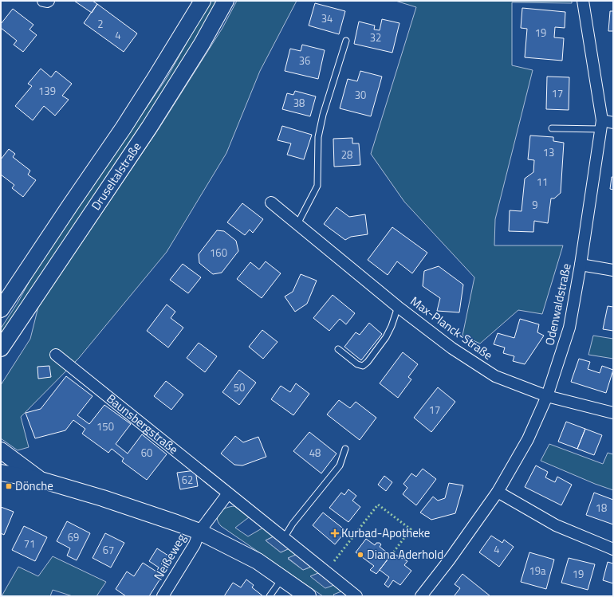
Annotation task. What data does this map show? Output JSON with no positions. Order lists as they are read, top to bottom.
{
  "streets": {
    "main road": ["Druseltalstraße"],
    "street": [
      "Odenwaldstraße",
      "Max-Planck-Straße",
      "Baunsbergstraße",
      "Neißeweg"
    ]
  },
  "crossings": [
    ["Odenwaldstraße", "Max-Planck-Straße"]
  ],
  "places": {
    "transit": ["Dönche"],
    "health": ["Kurbad-Apotheke"],
    "other": ["Diana Aderhold"]
  },
  "house_numbers": [
    "34",
    "2",
    "19",
    "4",
    "32",
    "36",
    "139",
    "17",
    "30",
    "38",
    "13",
    "28",
    "11",
    "9",
    "160",
    "50",
    "17",
    "150",
    "60",
    "48",
    "62",
    "18",
    "69",
    "71",
    "4",
    "67",
    "19a",
    "19"
  ]
}
